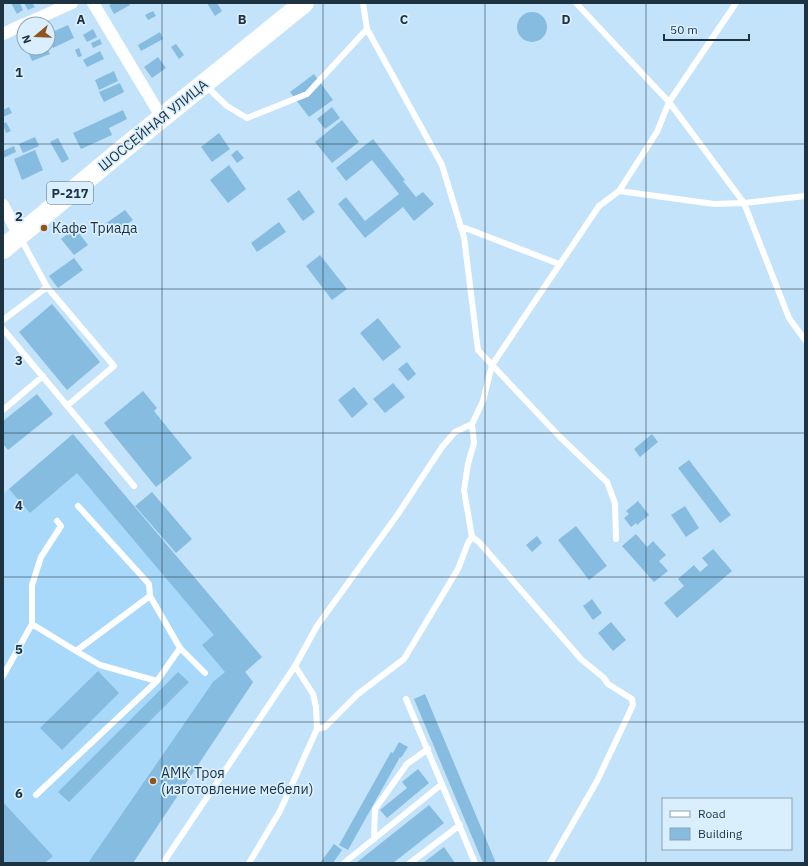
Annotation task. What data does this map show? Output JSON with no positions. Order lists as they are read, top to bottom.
{
  "streets": {
    "highway": ["ШОССЕЙНАЯ УЛИЦА", "Р-217"]
  },
  "places": ["Кафе Триада", "АМК Троя (изготовление мебели)"],
  "legend": ["Road", "Building"],
  "scale_bar": "50 m",
  "north": "left",
  "grid": {
    "columns": [
      "A",
      "B",
      "C",
      "D"
    ],
    "rows": [
      "1",
      "2",
      "3",
      "4",
      "5",
      "6"
    ]
  }
}
